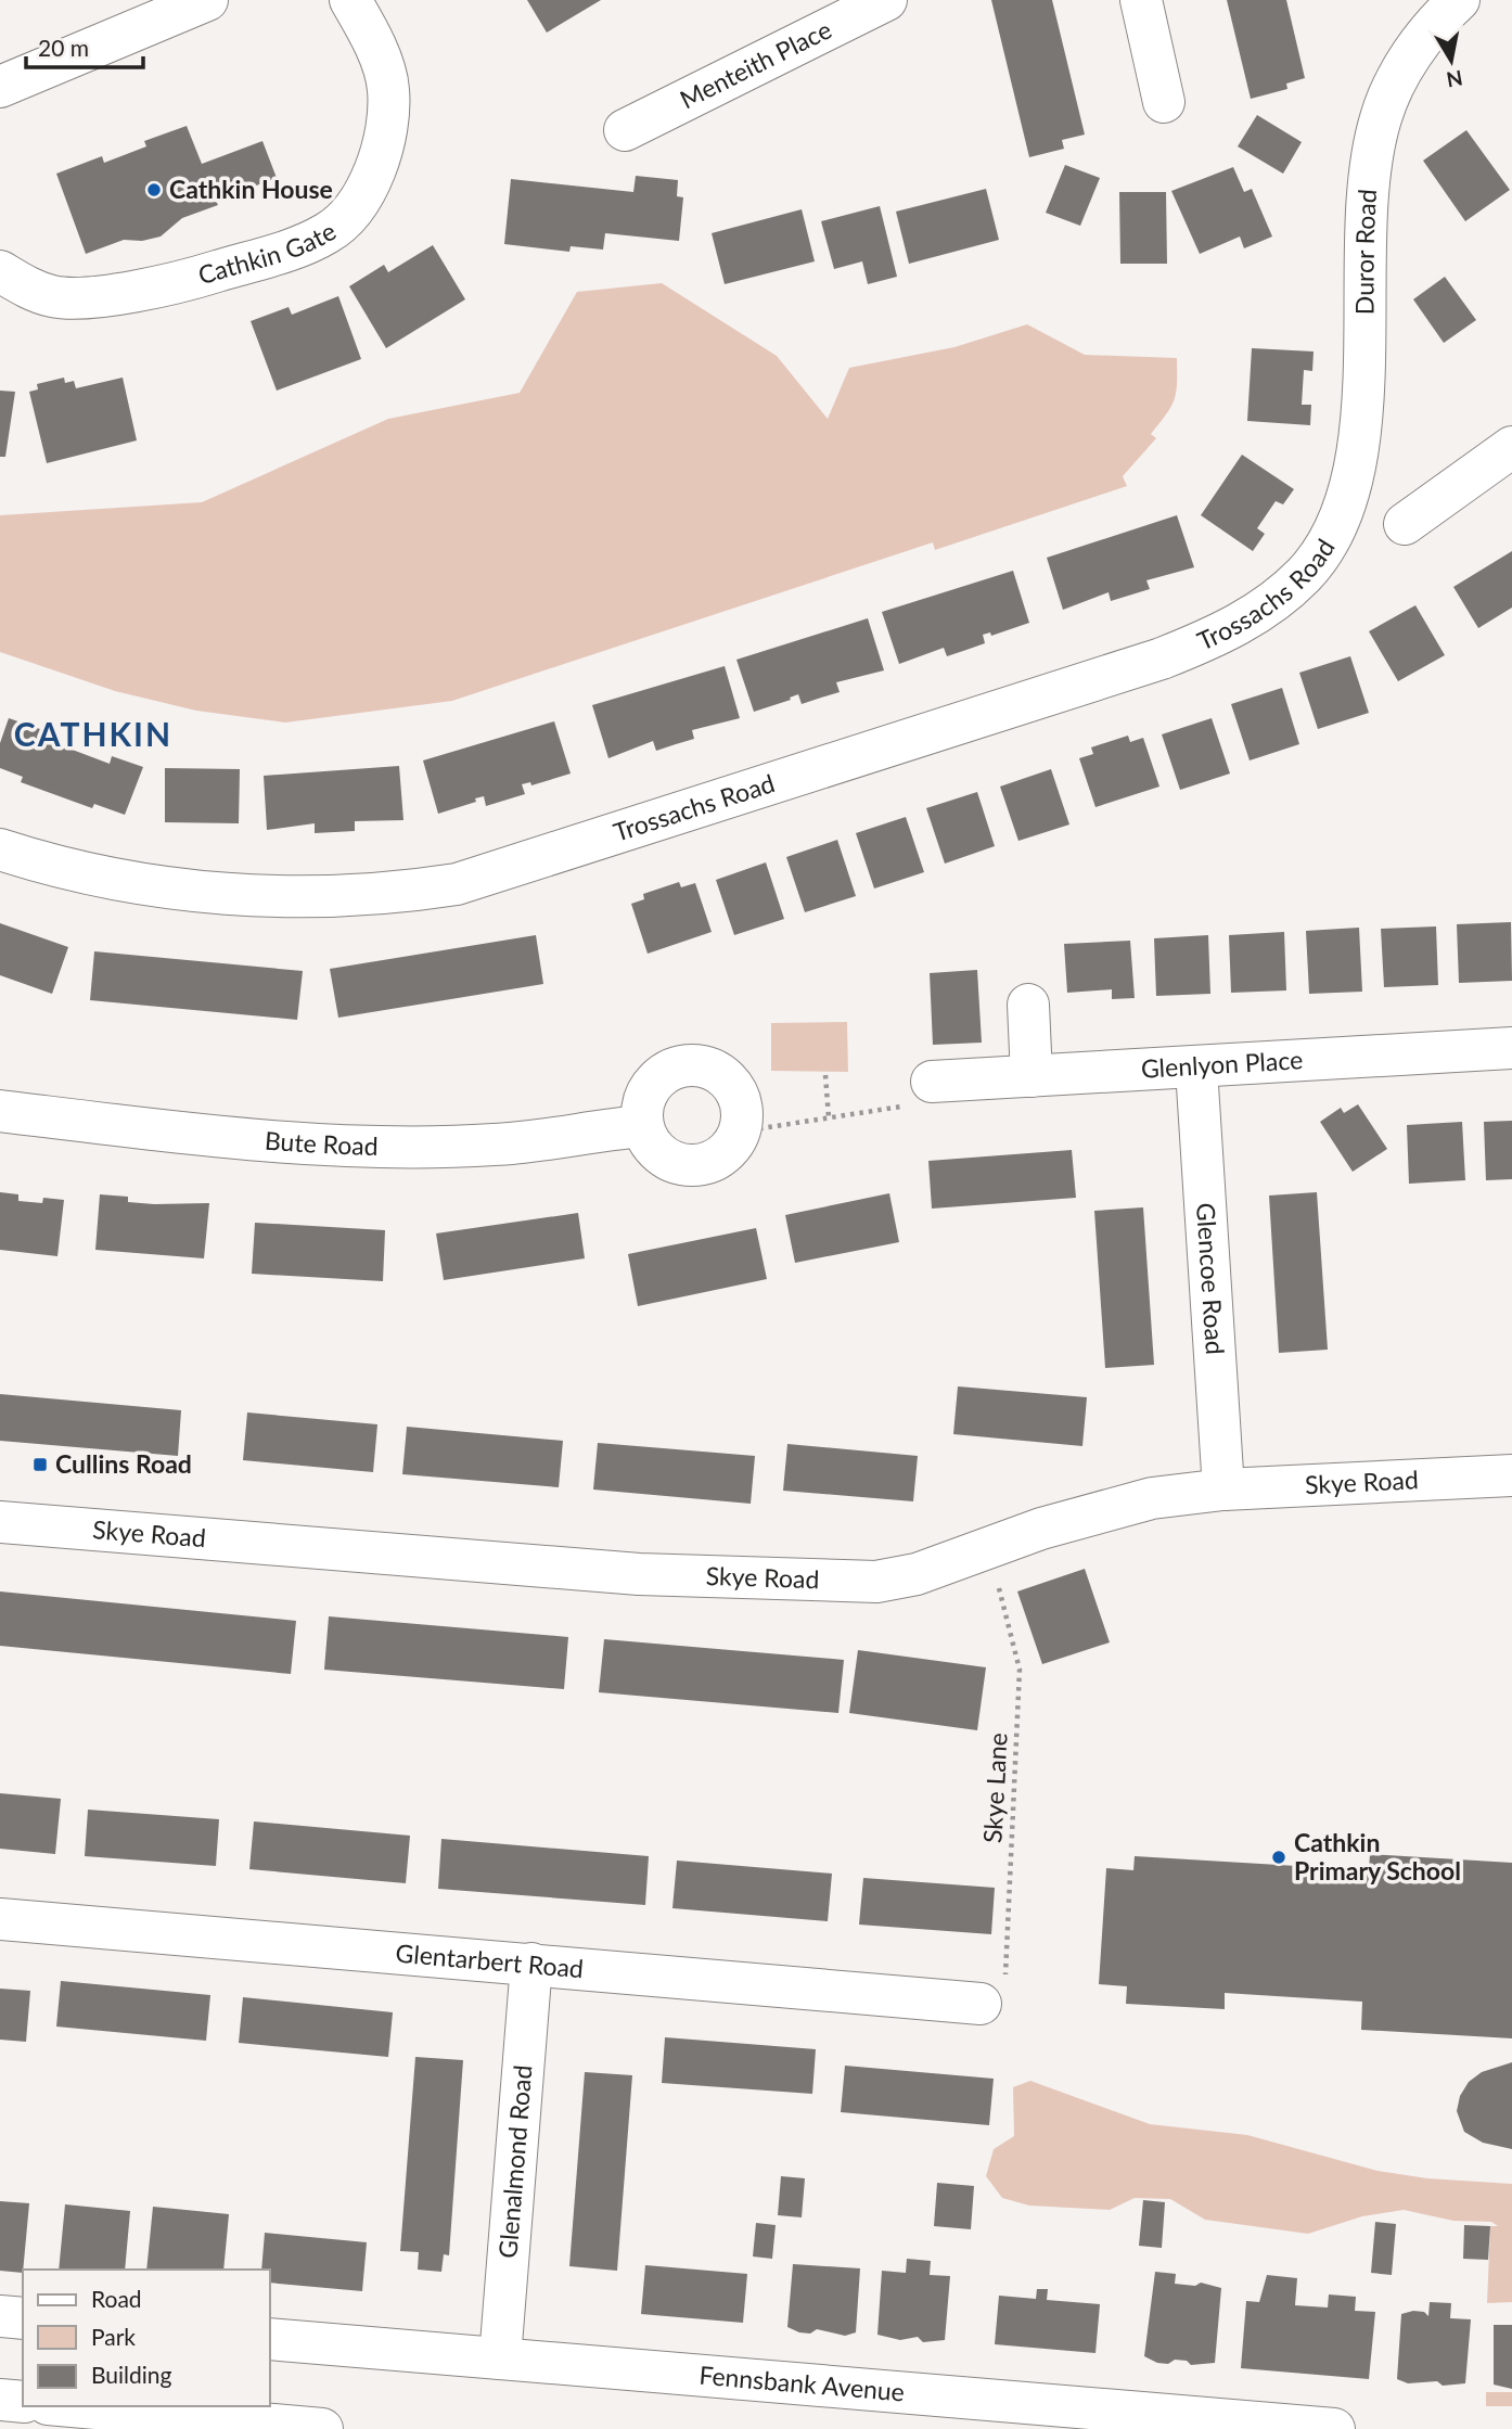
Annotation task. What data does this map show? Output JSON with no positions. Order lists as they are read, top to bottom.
{
  "streets": {
    "street": [
      "Menteith Place",
      "Cathkin Gate",
      "Duror Road",
      "Trossachs Road",
      "Glenlyon Place",
      "Bute Road",
      "Glencoe Road",
      "Skye Road",
      "Glentarbert Road",
      "Glenalmond Road",
      "Fennsbank Avenue"
    ],
    "path": ["Skye Lane"]
  },
  "crossings": [
    ["Duror Road", "Trossachs Road"],
    ["Glenlyon Place", "Glencoe Road"],
    ["Glencoe Road", "Skye Road"],
    ["Skye Road", "Skye Lane"],
    ["Skye Lane", "Glentarbert Road"],
    ["Glentarbert Road", "Glenalmond Road"],
    ["Glenalmond Road", "Fennsbank Avenue"]
  ],
  "districts": ["CATHKIN"],
  "places": {
    "other": ["Cathkin House", "Cathkin Primary School"],
    "transit": ["Cullins Road"]
  },
  "legend": ["Road", "Park", "Building"],
  "scale_bar": "20 m",
  "north": "bottom"
}
